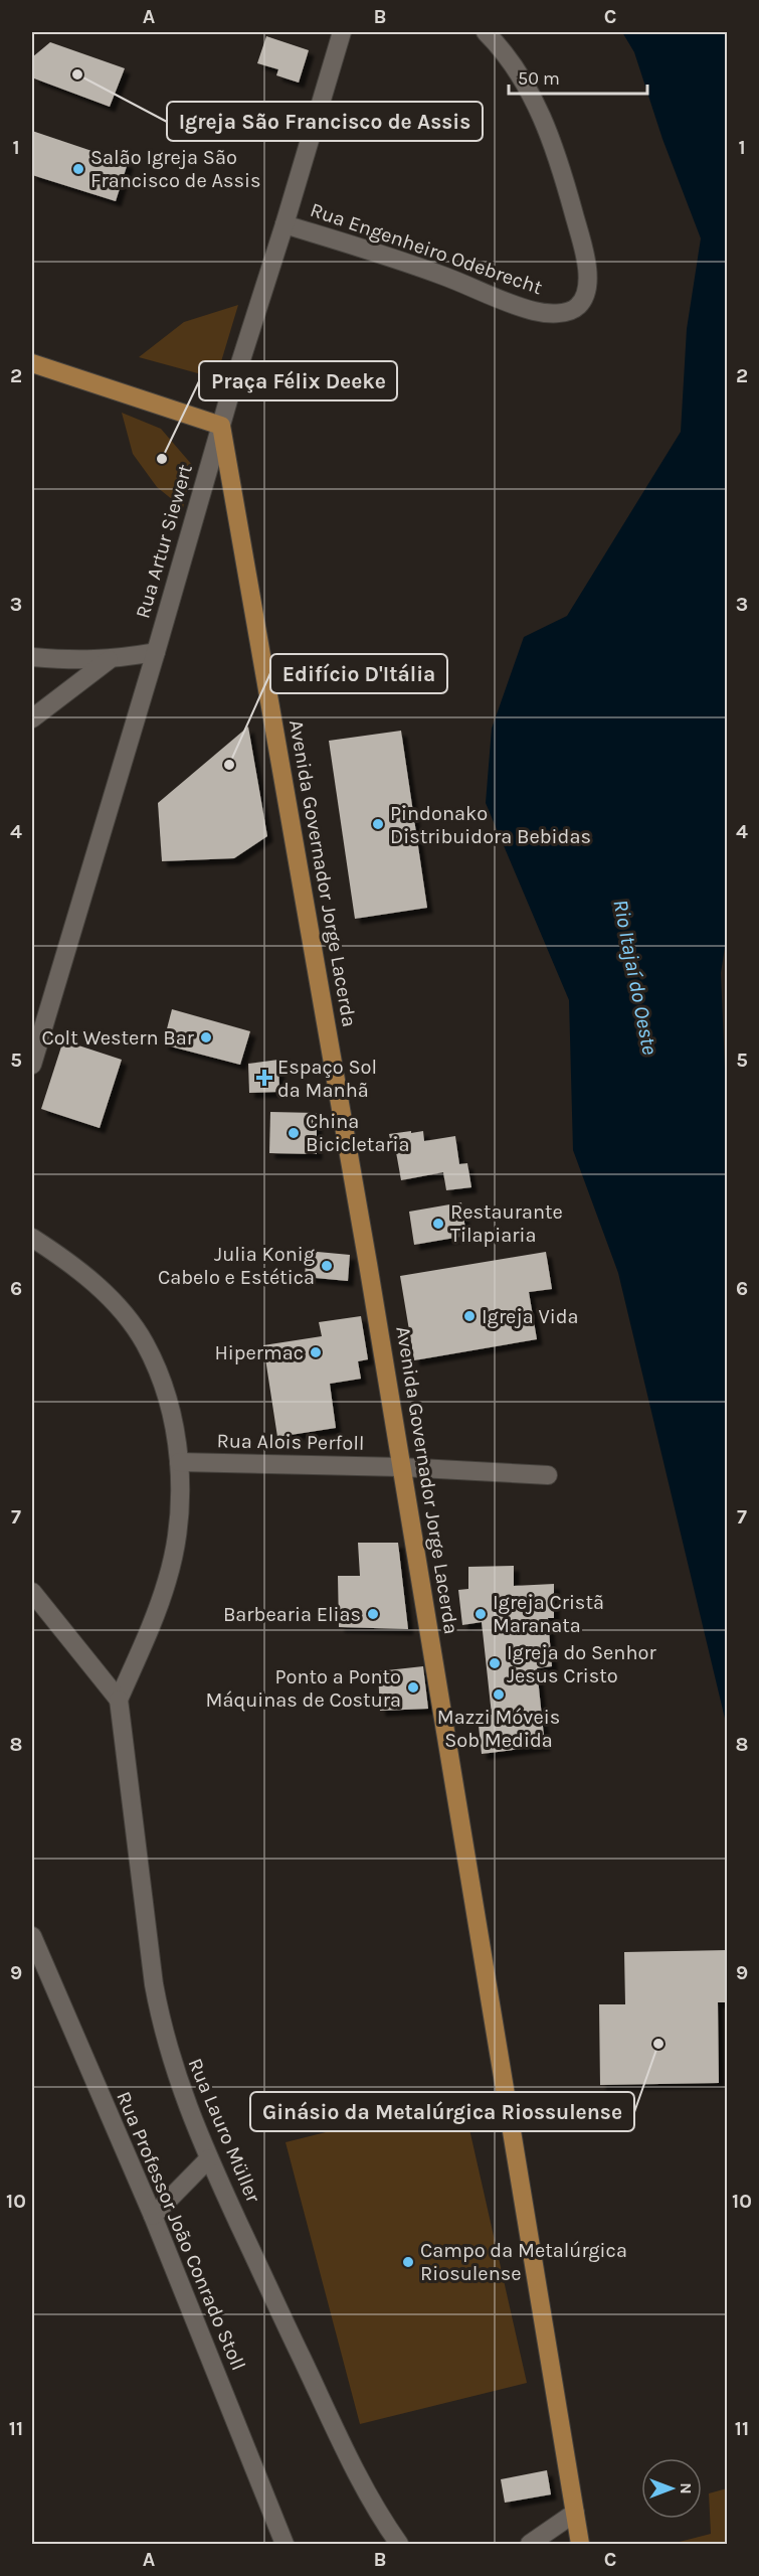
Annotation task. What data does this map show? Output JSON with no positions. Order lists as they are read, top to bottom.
{
  "streets": {
    "main road": ["Avenida Governador Jorge Lacerda"],
    "street": [
      "Rua Engenheiro Odebrecht",
      "Rua Artur Siewert",
      "Rua Alois Perfoll",
      "Rua Lauro Müller",
      "Rua Professor João Conrado Stoll"
    ]
  },
  "crossings": [
    ["Rua Engenheiro Odebrecht", "Rua Artur Siewert"],
    ["Rua Artur Siewert", "Avenida Governador Jorge Lacerda"],
    ["Avenida Governador Jorge Lacerda", "Rua Alois Perfoll"]
  ],
  "water": ["Rio Itajaí do Oeste"],
  "places": {
    "other": [
      "Igreja São Francisco de Assis",
      "Salão Igreja São Francisco de Assis",
      "Praça Félix Deeke",
      "Edifício D'Itália",
      "Pindonako Distribuidora Bebidas",
      "Colt Western Bar",
      "China Bicicletaria",
      "Restaurante Tilapiaria",
      "Julia Konig Cabelo e Estética",
      "Igreja Vida",
      "Hipermac",
      "Barbearia Elias",
      "Igreja Cristã Maranata",
      "Igreja do Senhor Jesus Cristo",
      "Ponto a Ponto Máquinas de Costura",
      "Mazzi Móveis Sob Medida",
      "Ginásio da Metalúrgica Riossulense",
      "Campo da Metalúrgica Riosulense"
    ],
    "health": ["Espaço Sol da Manhã"]
  },
  "scale_bar": "50 m",
  "north": "right",
  "grid": {
    "columns": ["A", "B", "C"],
    "rows": [
      "1",
      "2",
      "3",
      "4",
      "5",
      "6",
      "7",
      "8",
      "9",
      "10",
      "11"
    ]
  }
}
